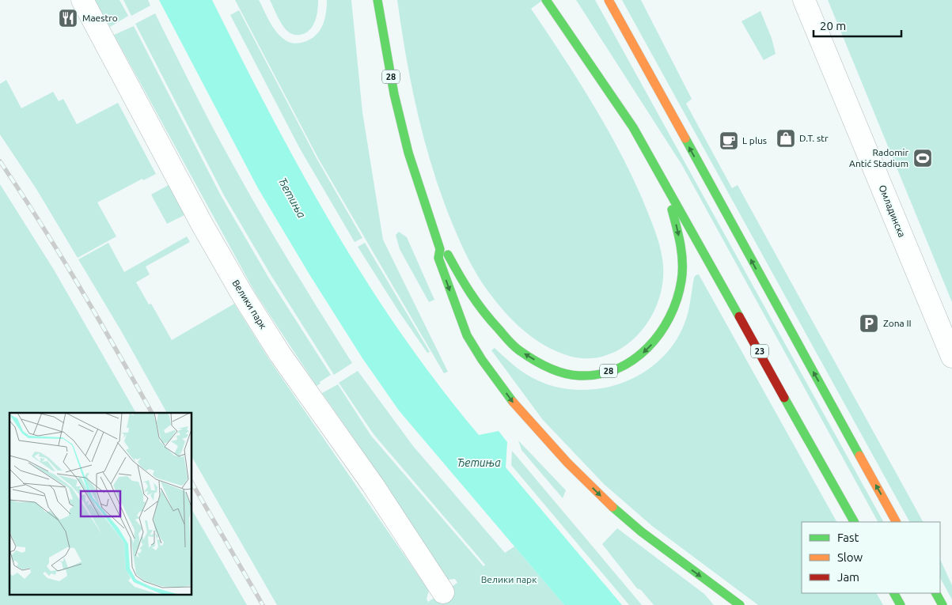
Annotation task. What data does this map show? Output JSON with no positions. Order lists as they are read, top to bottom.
{
  "streets": {
    "main road": ["28", "23"],
    "street": ["Омладинска", "Велики парк"]
  },
  "crossings": [
    ["28", "23"]
  ],
  "water": ["Ђетиња"],
  "parks": ["Велики парк"],
  "places": {
    "restaurant": ["Maestro"],
    "shop": ["D.T. str"],
    "cafe": ["L plus"],
    "sports": ["Radomir Antić Stadium"],
    "parking": ["Zona II"]
  },
  "legend": ["Fast", "Slow", "Jam"],
  "scale_bar": "20 m"
}
